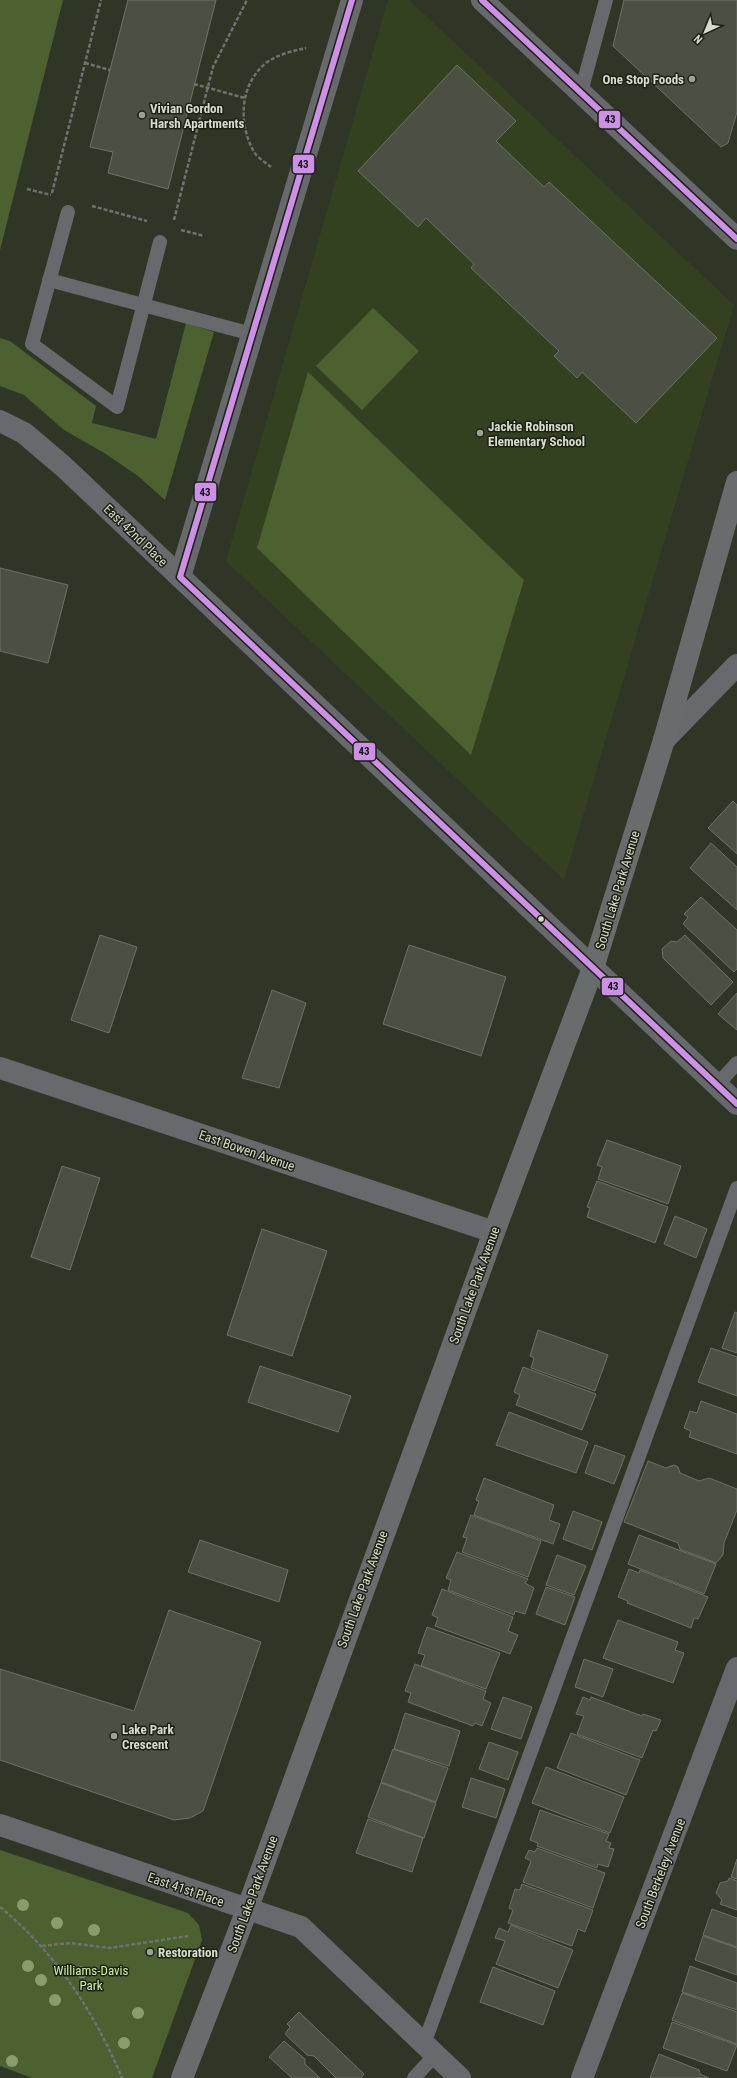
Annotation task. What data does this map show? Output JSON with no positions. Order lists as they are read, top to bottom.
{
  "streets": {
    "street": [
      "East 42nd Place",
      "South Lake Park Avenue",
      "East Bowen Avenue",
      "South Berkeley Avenue",
      "East 41st Place"
    ]
  },
  "crossings": [
    ["East 42nd Place", "South Lake Park Avenue"],
    ["South Lake Park Avenue", "East Bowen Avenue"],
    ["South Lake Park Avenue", "East 41st Place"]
  ],
  "parks": ["Williams-Davis Park"],
  "places": [
    "One Stop Foods",
    "Vivian Gordon Harsh Apartments",
    "Jackie Robinson Elementary School",
    "Lake Park Crescent",
    "Restoration"
  ],
  "lines": ["transit line 43"],
  "north": "bottom left"
}
